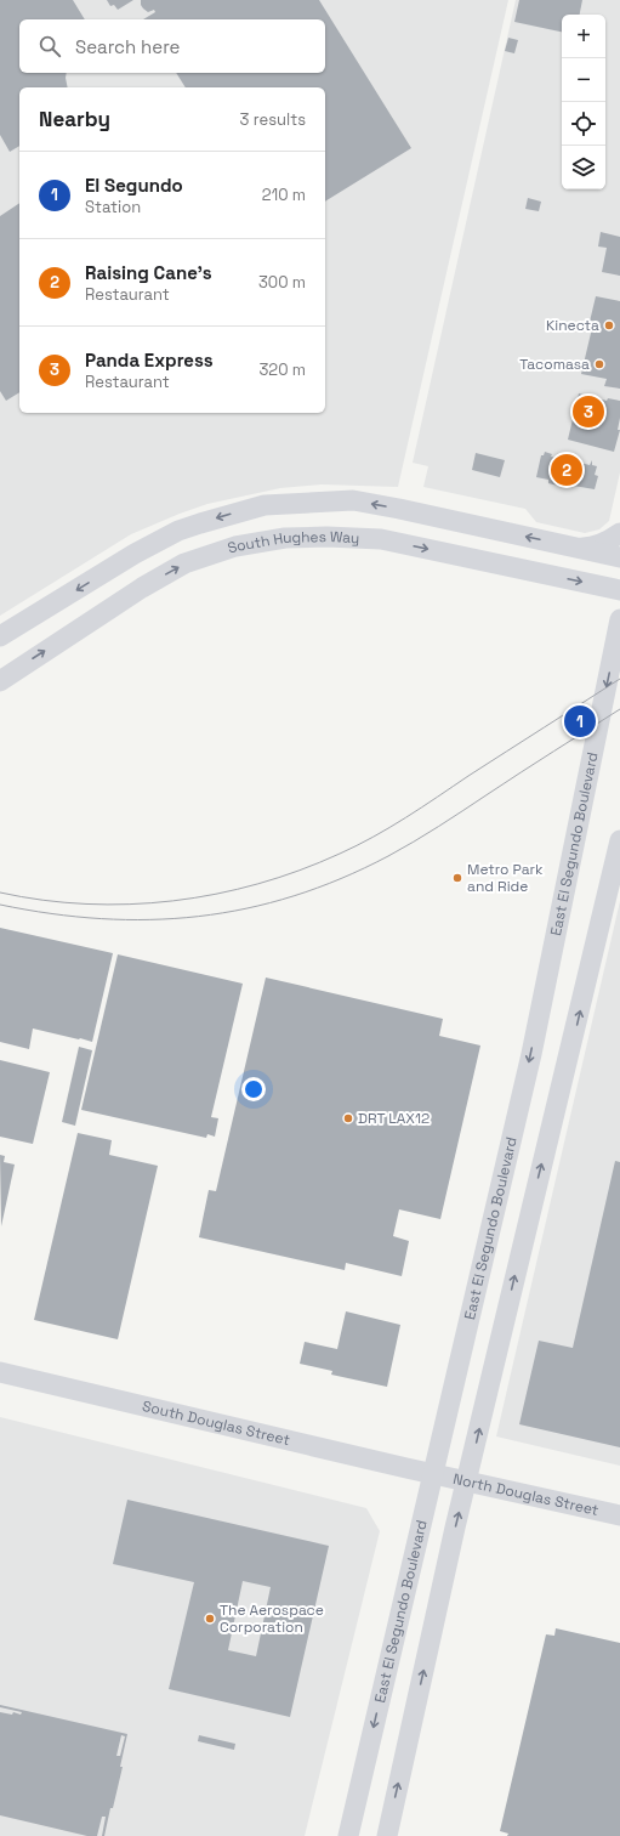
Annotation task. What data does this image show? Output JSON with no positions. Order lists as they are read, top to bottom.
{
  "streets": {
    "main road": [
      "South Hughes Way",
      "East El Segundo Boulevard",
      "South Douglas Street",
      "North Douglas Street"
    ]
  },
  "crossings": [
    ["East El Segundo Boulevard", "South Douglas Street"],
    ["East El Segundo Boulevard", "North Douglas Street"],
    ["South Douglas Street", "North Douglas Street"]
  ],
  "places": [
    "Kinecta",
    "Tacomasa",
    "Metro Park and Ride",
    "DRT LAX12",
    "The Aerospace Corporation"
  ],
  "page": {
    "map_buttons": ["+", "−"],
    "search": "Search here",
    "heading": ["Nearby", "3 results"],
    "list": [
      {
        "mark": "1",
        "name": "El Segundo",
        "note": "Station",
        "value": "210 m"
      },
      {
        "mark": "2",
        "name": "Raising Cane's",
        "note": "Restaurant",
        "value": "300 m"
      },
      {
        "mark": "3",
        "name": "Panda Express",
        "note": "Restaurant",
        "value": "320 m"
      }
    ],
    "pins": ["3", "2", "1"]
  }
}
